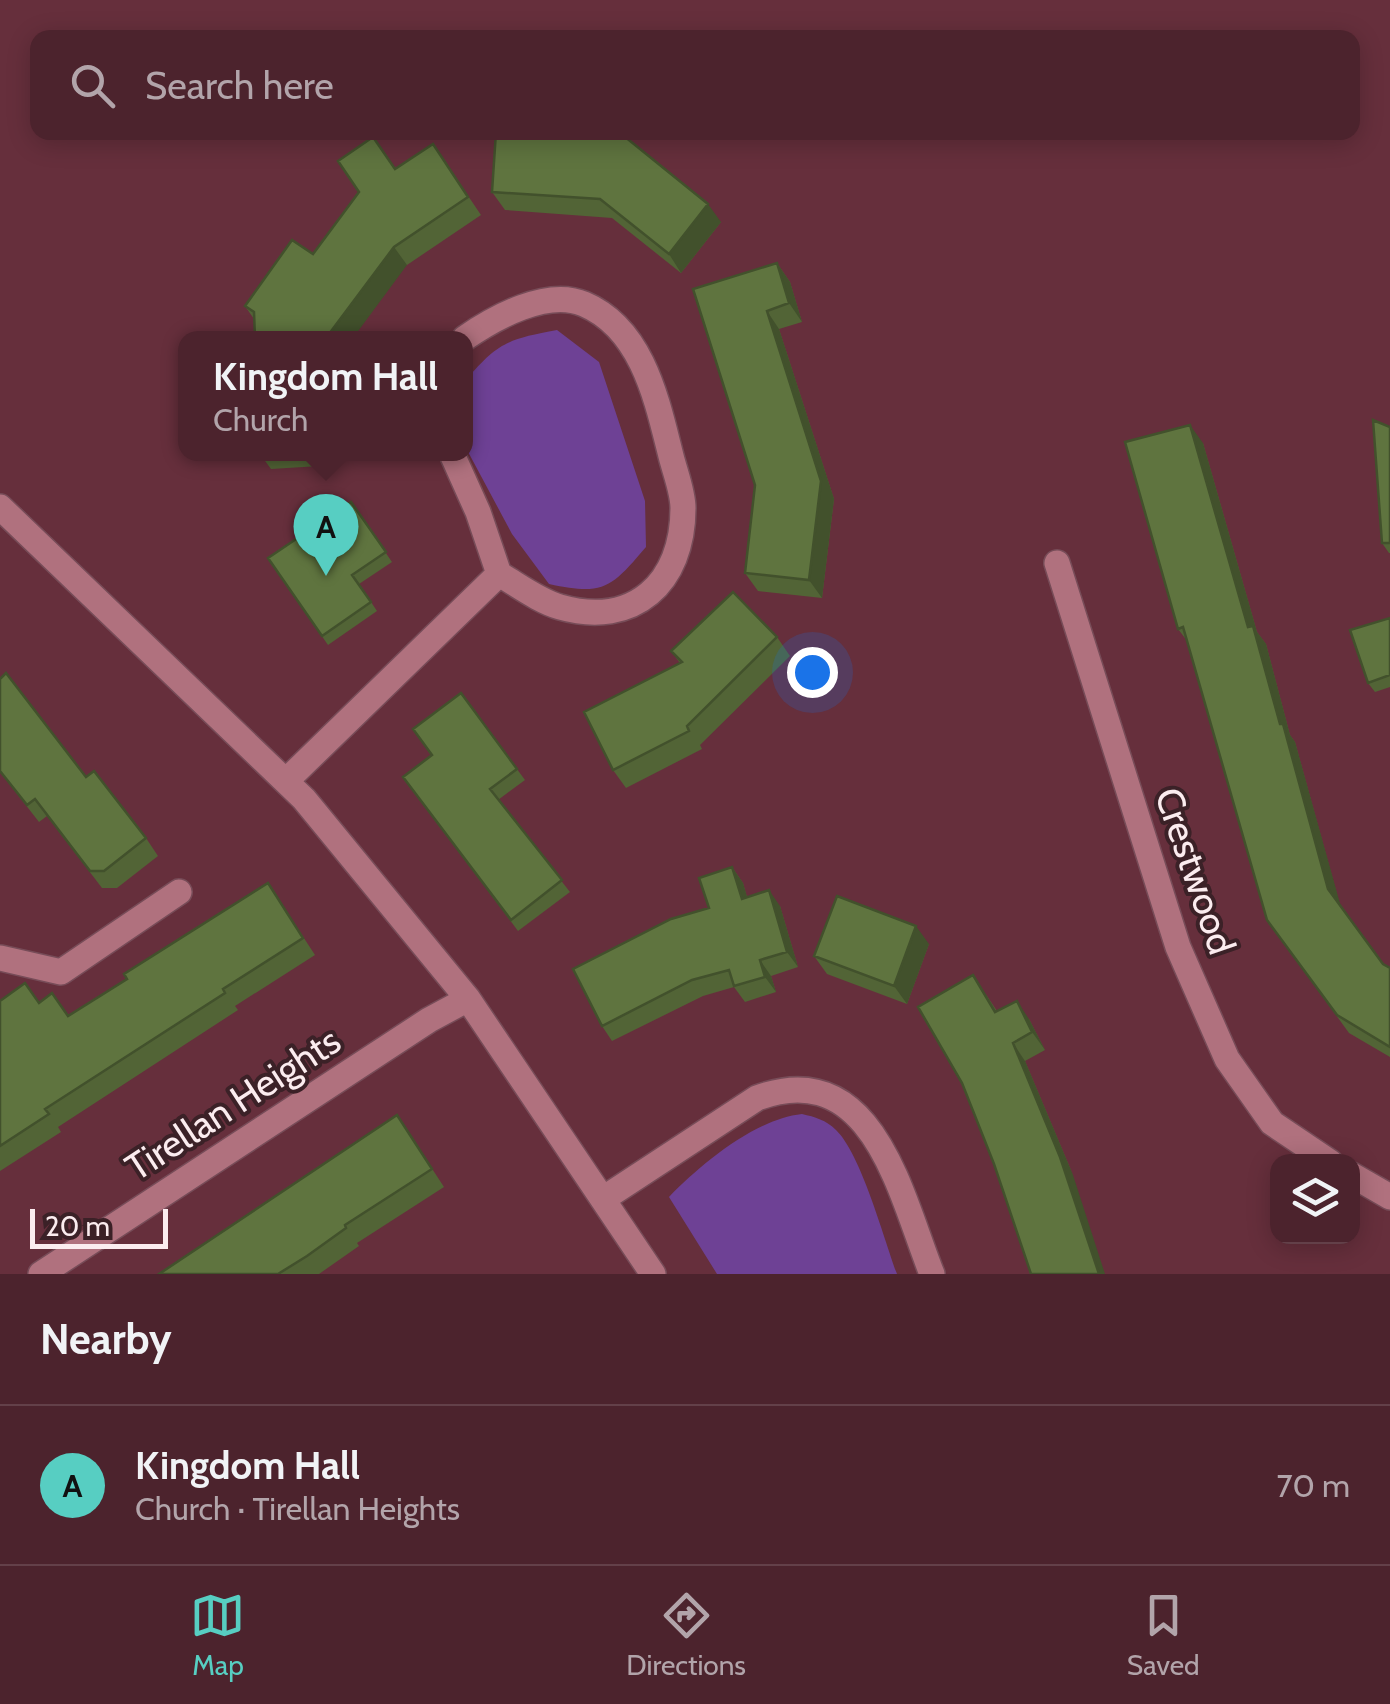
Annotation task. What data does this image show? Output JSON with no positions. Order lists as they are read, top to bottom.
{
  "streets": {
    "street": ["Crestwood", "Tirellan Heights"]
  },
  "scale_bar": "20 m",
  "page": {
    "search": "Search here",
    "popup": ["Kingdom Hall", "Church"],
    "pins": "A",
    "scale": "20 m",
    "heading": "Nearby",
    "list": [
      {
        "mark": "A",
        "name": "Kingdom Hall",
        "note": "Church · Tirellan Heights",
        "value": "70 m"
      }
    ],
    "nav": ["Map", "Directions", "Saved"]
  }
}
